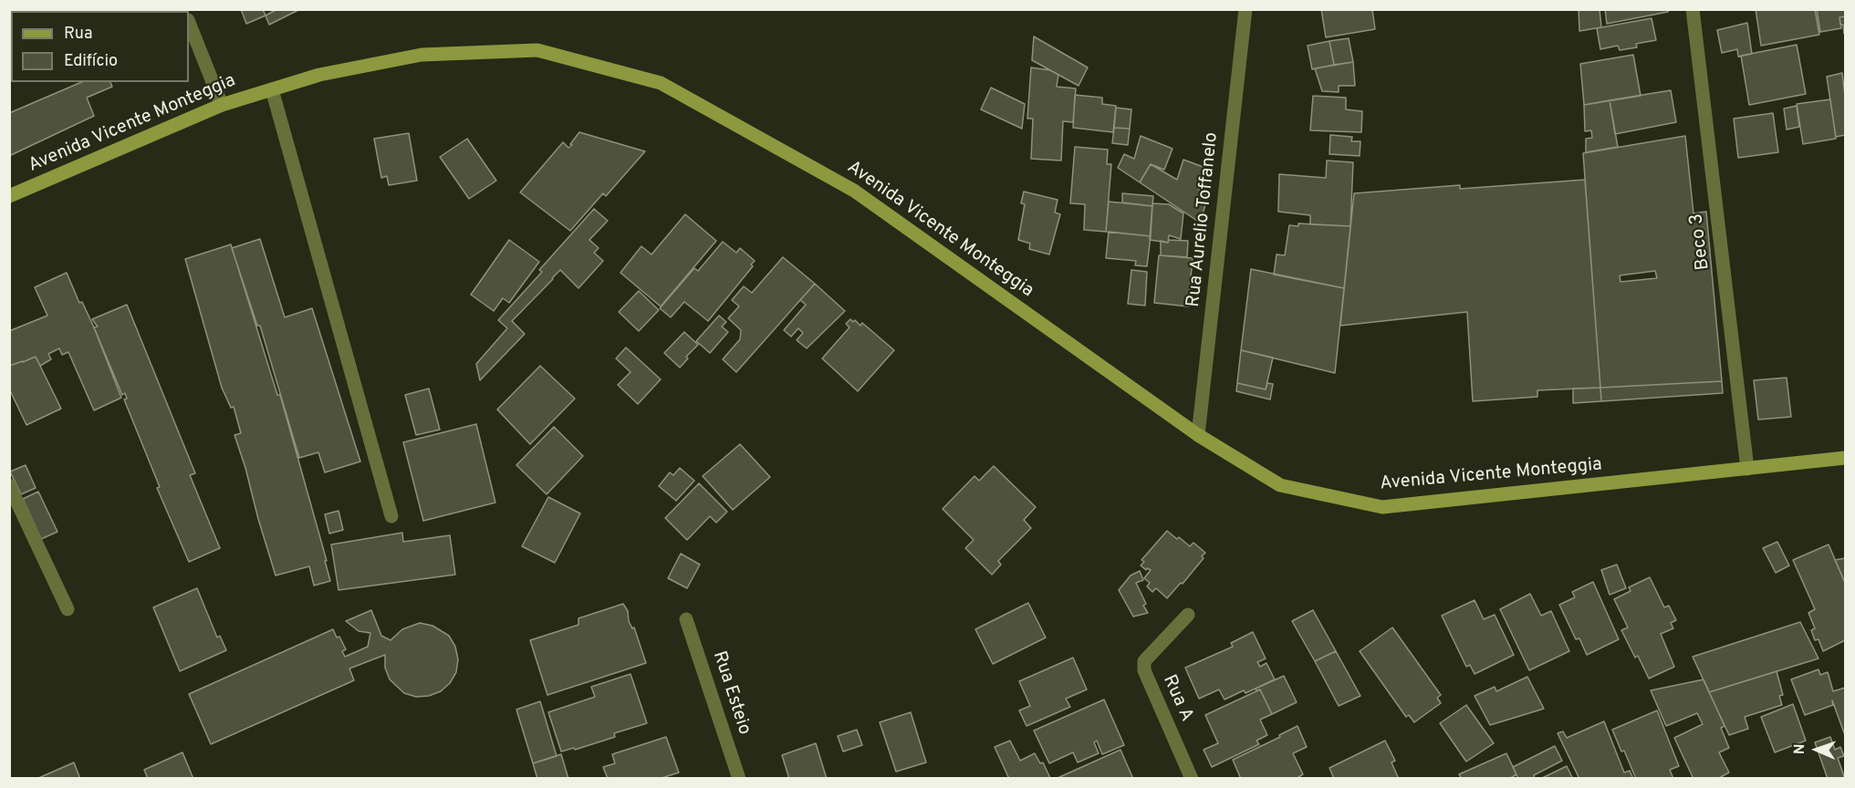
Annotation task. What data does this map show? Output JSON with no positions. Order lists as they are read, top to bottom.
{
  "streets": {
    "main road": ["Avenida Vicente Monteggia"],
    "street": [
      "Rua Aurelio Toffanelo",
      "Beco 3",
      "Rua Esteio",
      "Rua A"
    ]
  },
  "crossings": [
    ["Avenida Vicente Monteggia", "Rua Aurelio Toffanelo"],
    ["Avenida Vicente Monteggia", "Beco 3"]
  ],
  "legend": ["Rua", "Edifício"],
  "north": "left"
}
